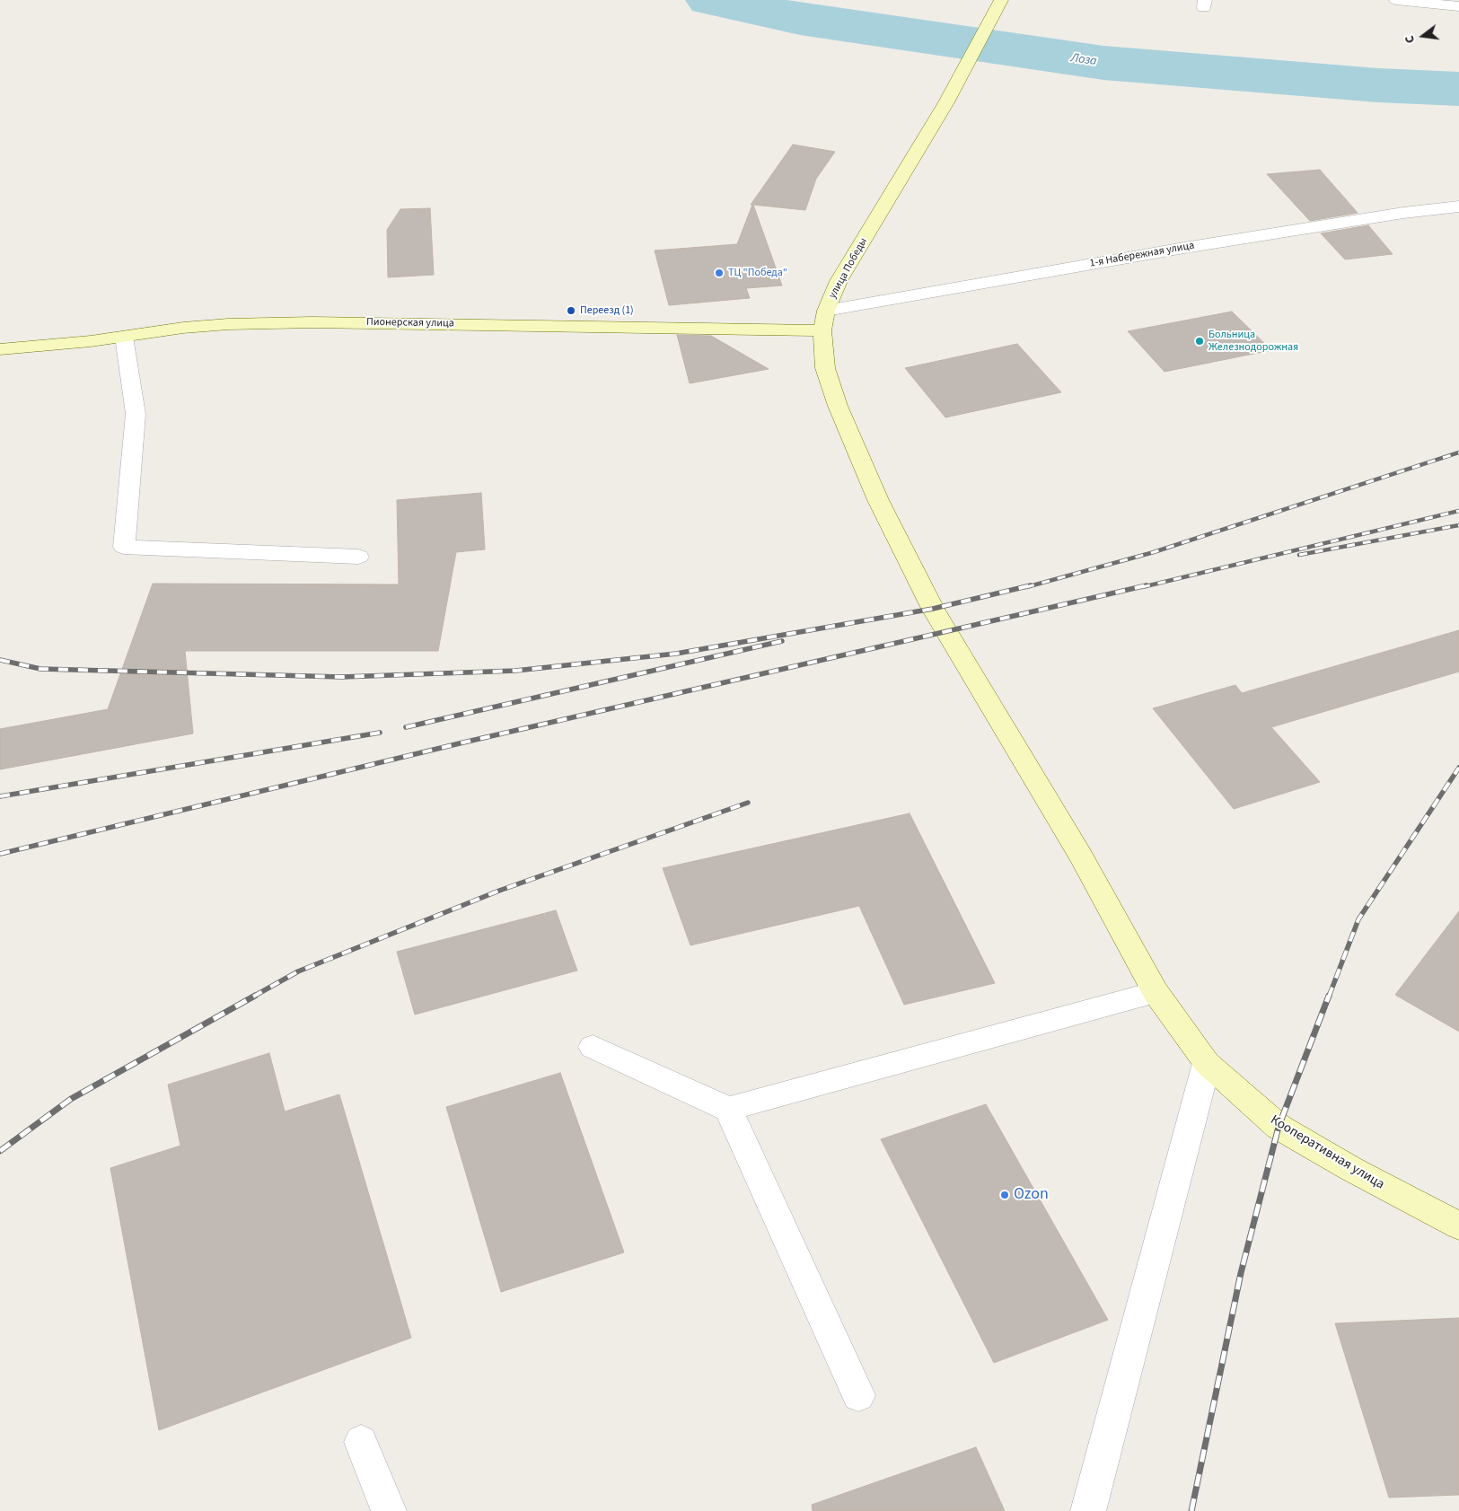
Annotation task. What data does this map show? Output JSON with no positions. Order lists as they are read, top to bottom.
{
  "streets": {
    "main road": ["улица Победы", "Пионерская улица", "Кооперативная улица"],
    "street": ["1-я Набережная улица"]
  },
  "crossings": [
    ["1-я Набережная улица", "улица Победы"],
    ["улица Победы", "Пионерская улица"],
    ["улица Победы", "Кооперативная улица"]
  ],
  "water": ["Лоза"],
  "places": [
    "ТЦ \"Победа\"",
    "Переезд (1)",
    "Больница Железнодорожная",
    "Ozon"
  ],
  "north": "left"
}
